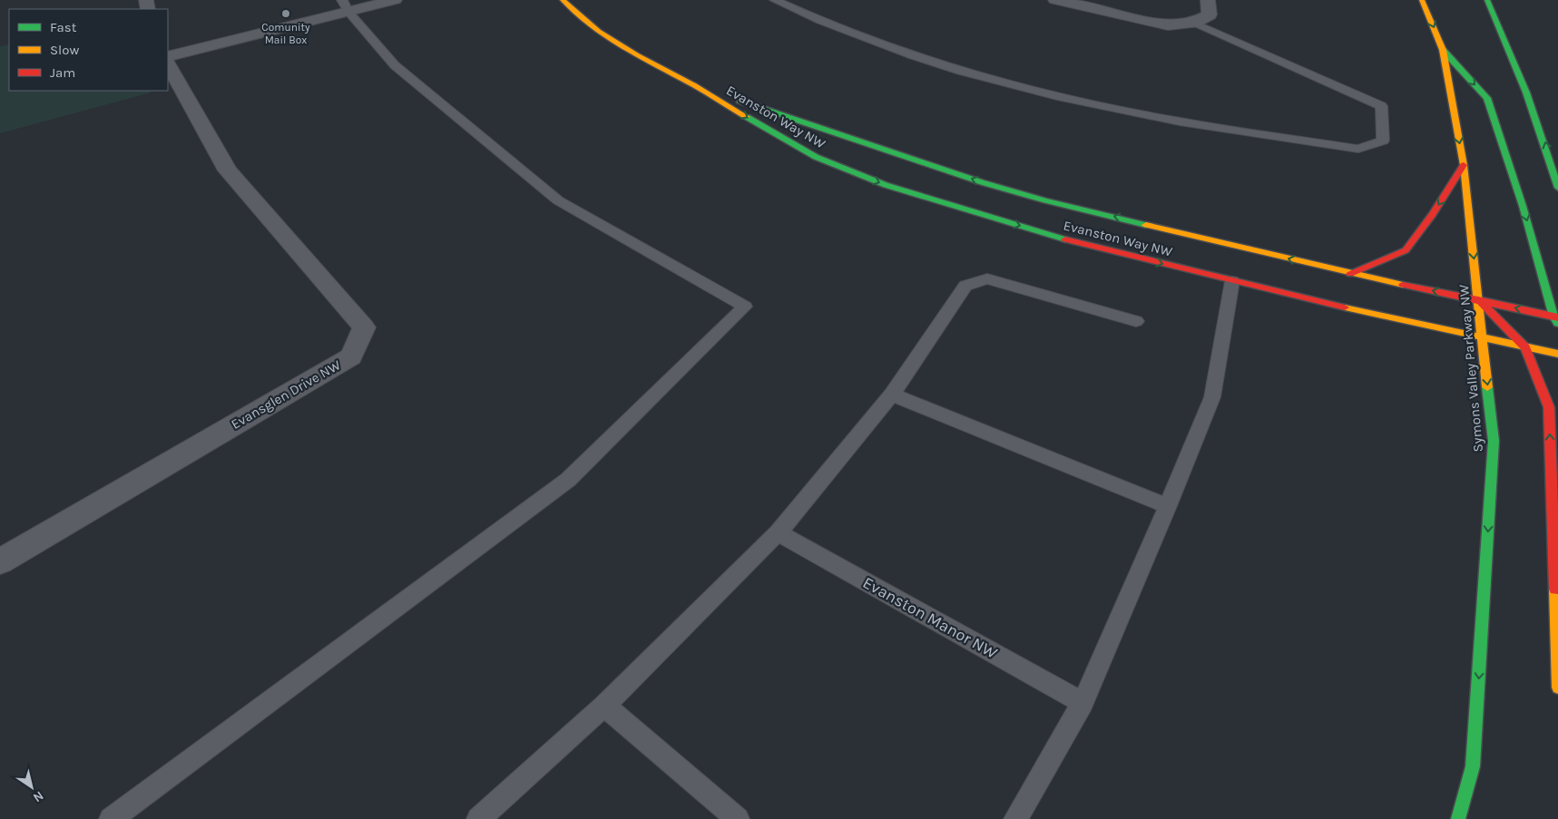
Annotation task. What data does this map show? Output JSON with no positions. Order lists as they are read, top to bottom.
{
  "streets": {
    "main road": ["Evanston Way NW", "Symons Valley Parkway NW"],
    "street": ["Evansglen Drive NW"],
    "lane": ["Evanston Manor NW"]
  },
  "crossings": [
    ["Evanston Way NW", "Symons Valley Parkway NW"]
  ],
  "places": ["Comunity Mail Box"],
  "legend": ["Fast", "Slow", "Jam"],
  "north": "bottom right"
}
